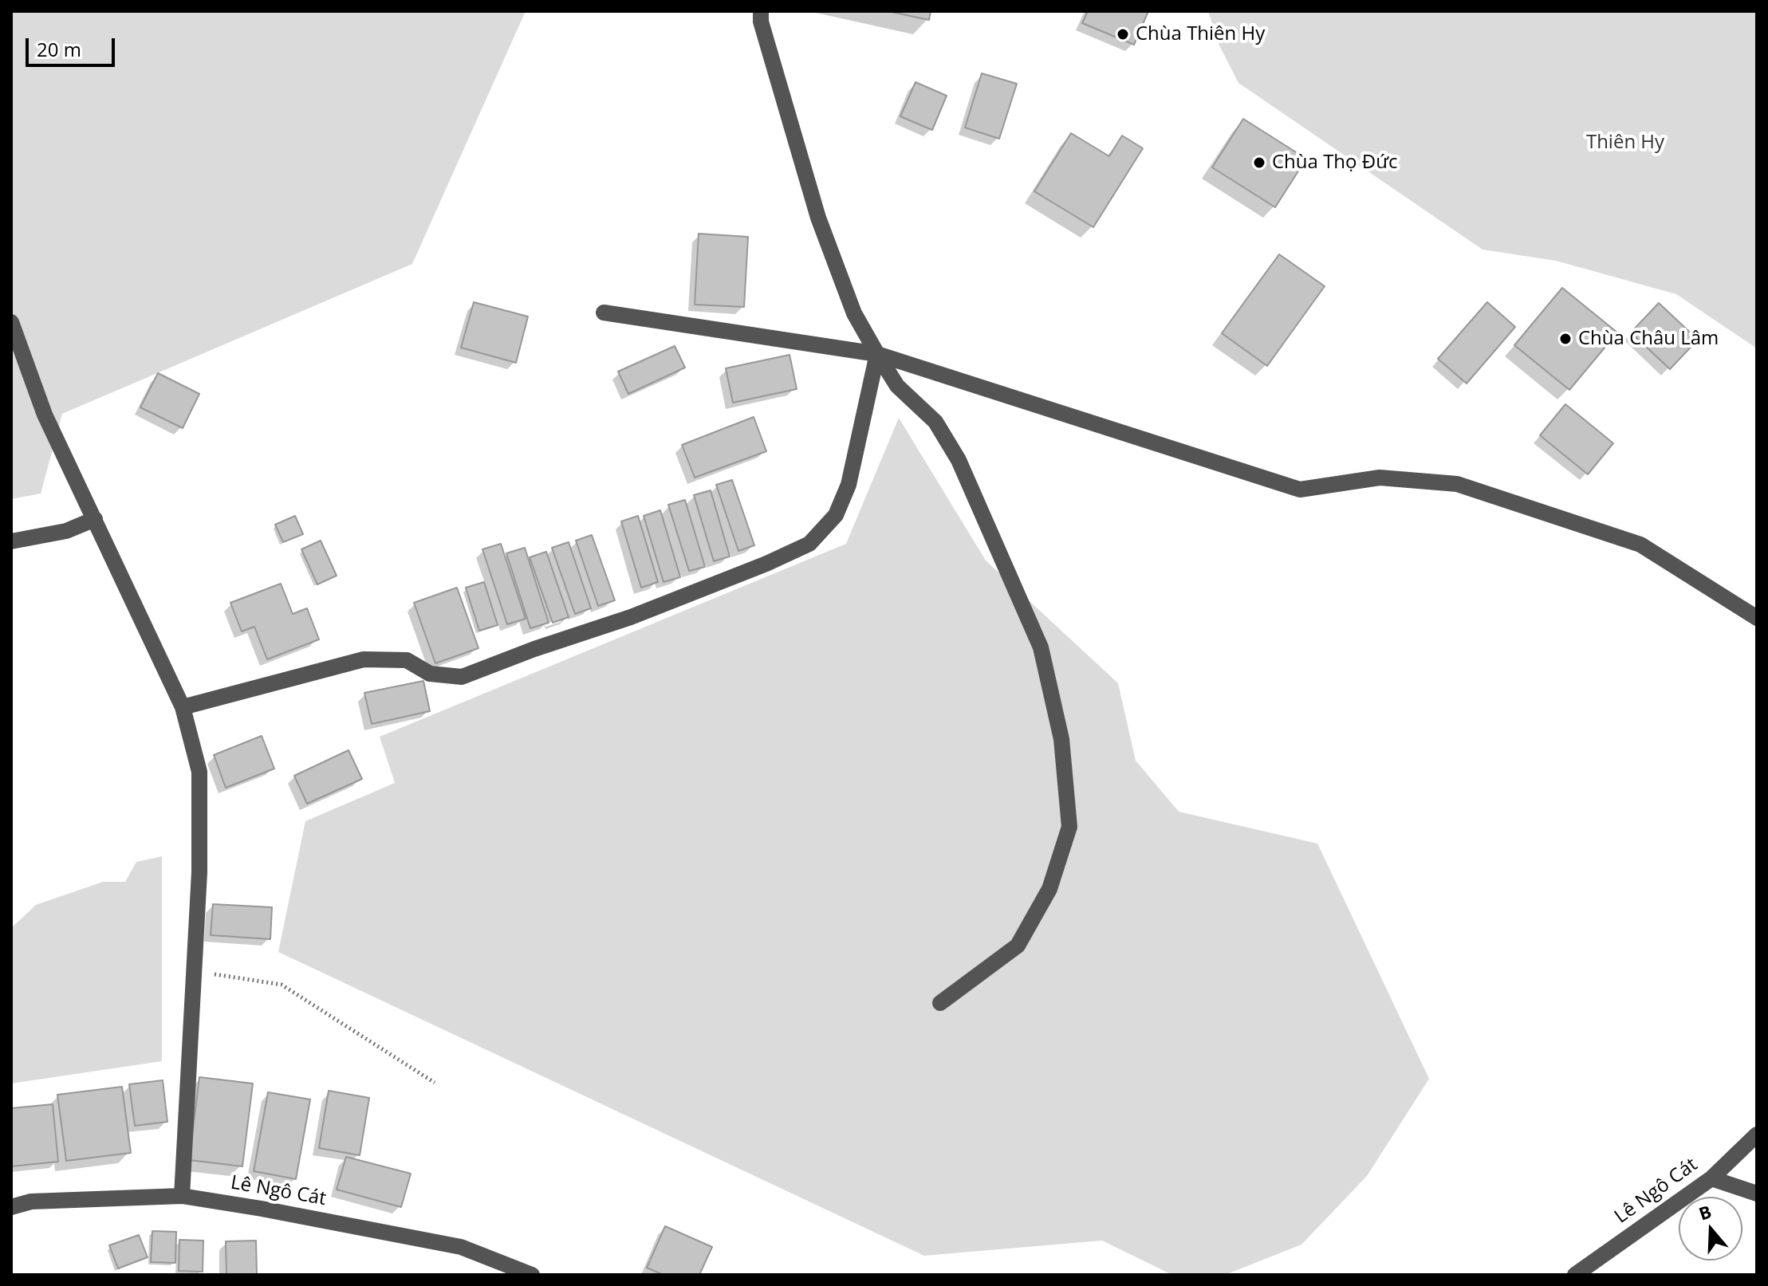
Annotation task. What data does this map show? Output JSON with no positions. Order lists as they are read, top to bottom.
{
  "streets": {
    "street": ["Lê Ngô Cát"]
  },
  "parks": ["Thiên Hy"],
  "places": ["Chùa Thiên Hy", "Chùa Thọ Đức", "Chùa Châu Lâm"],
  "scale_bar": "20 m",
  "north": "top"
}
